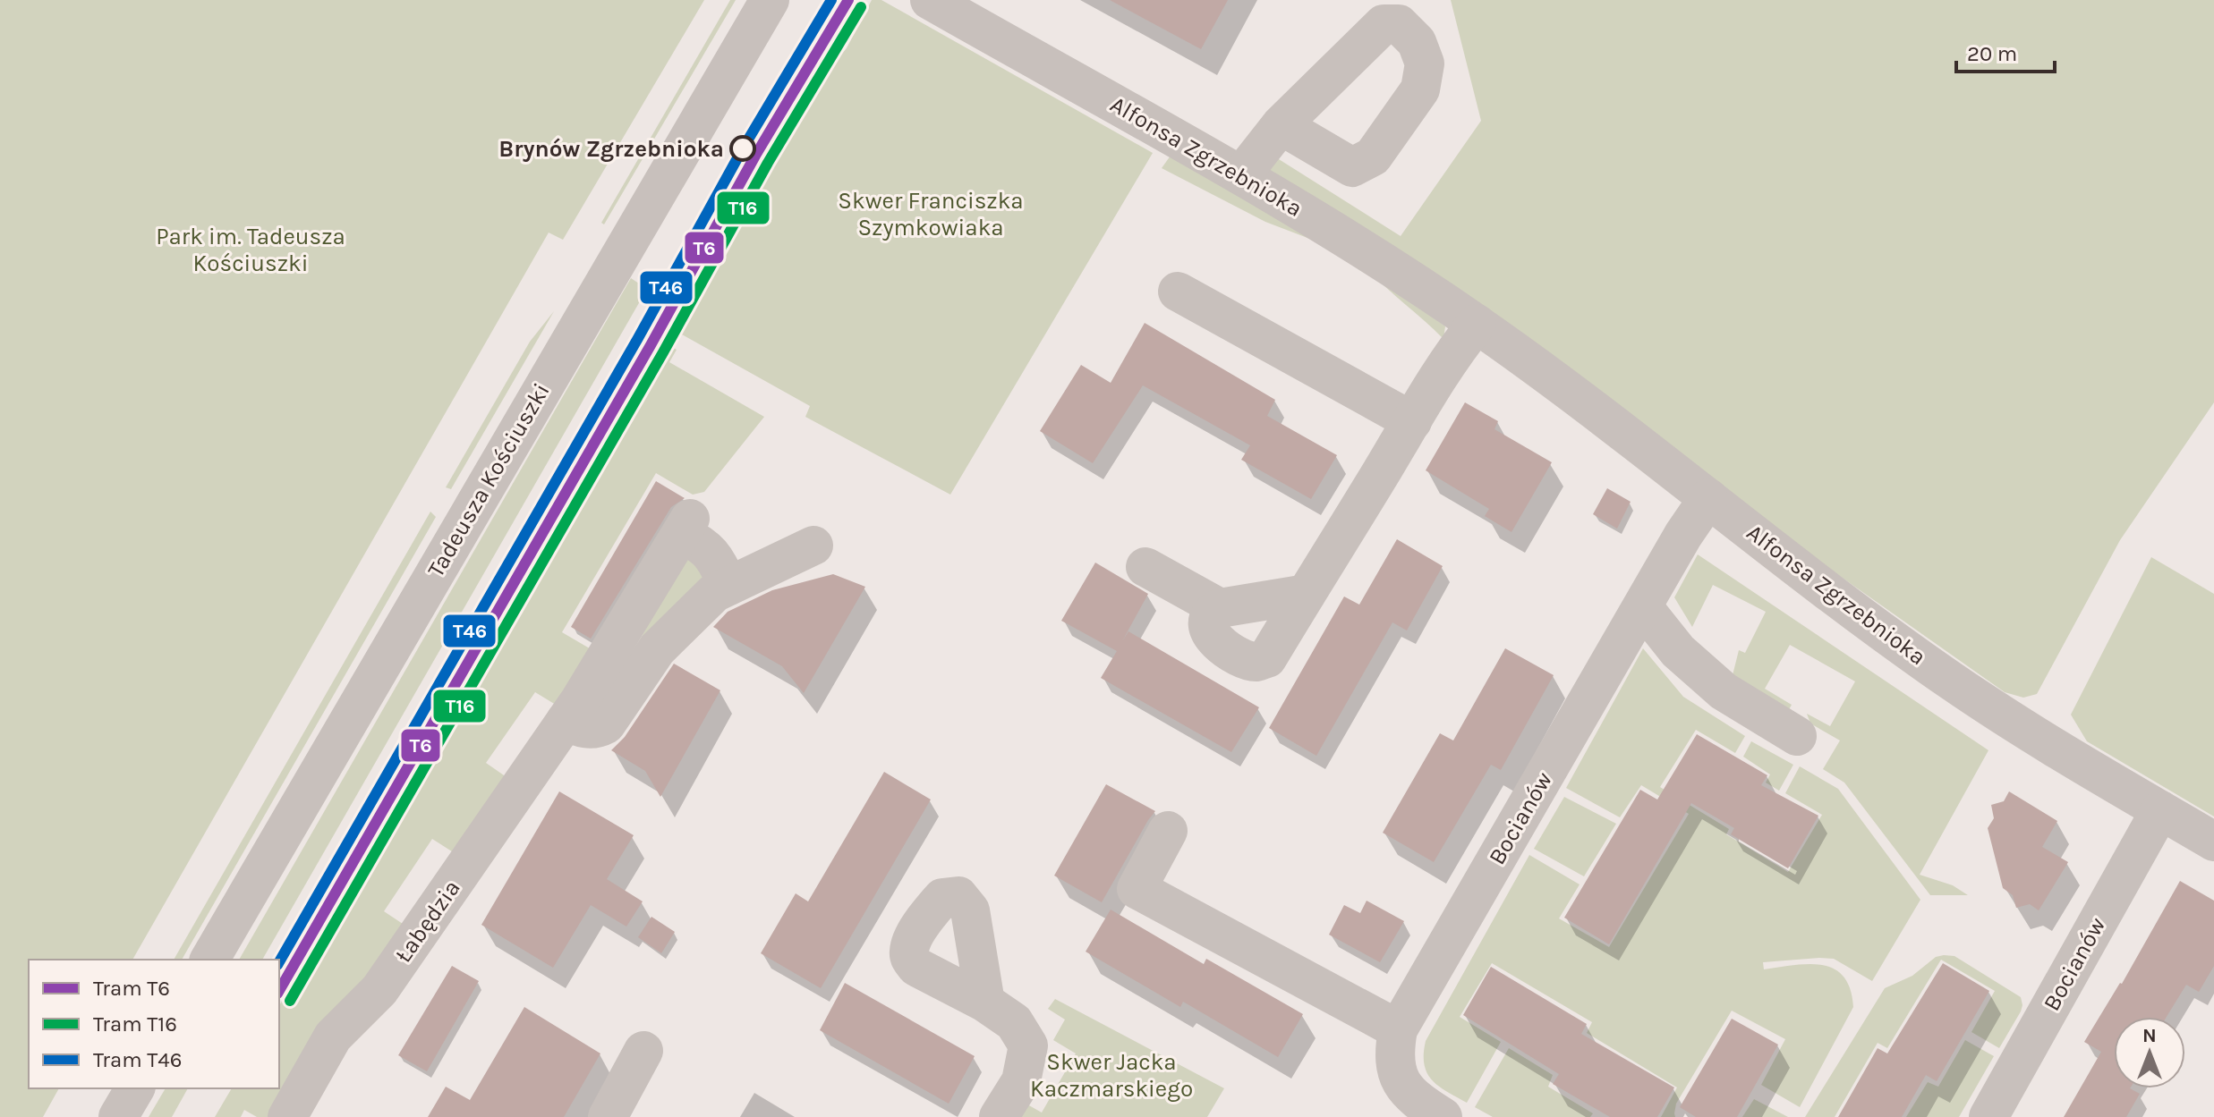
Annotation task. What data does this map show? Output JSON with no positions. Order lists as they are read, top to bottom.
{
  "streets": {
    "street": [
      "Alfonsa Zgrzebnioka",
      "Tadeusza Kościuszki",
      "Bocianów",
      "Łabędzia"
    ]
  },
  "crossings": [
    ["Alfonsa Zgrzebnioka", "Bocianów"]
  ],
  "parks": ["Skwer Franciszka Szymkowiaka", "Park im. Tadeusza Kościuszki", "Skwer Jacka Kaczmarskiego"],
  "places": ["Brynów Zgrzebnioka"],
  "lines": ["tram line T6", "tram line T46", "tram line T16"],
  "legend": ["Tram T6", "Tram T16", "Tram T46"],
  "scale_bar": "20 m",
  "north": "top"
}
